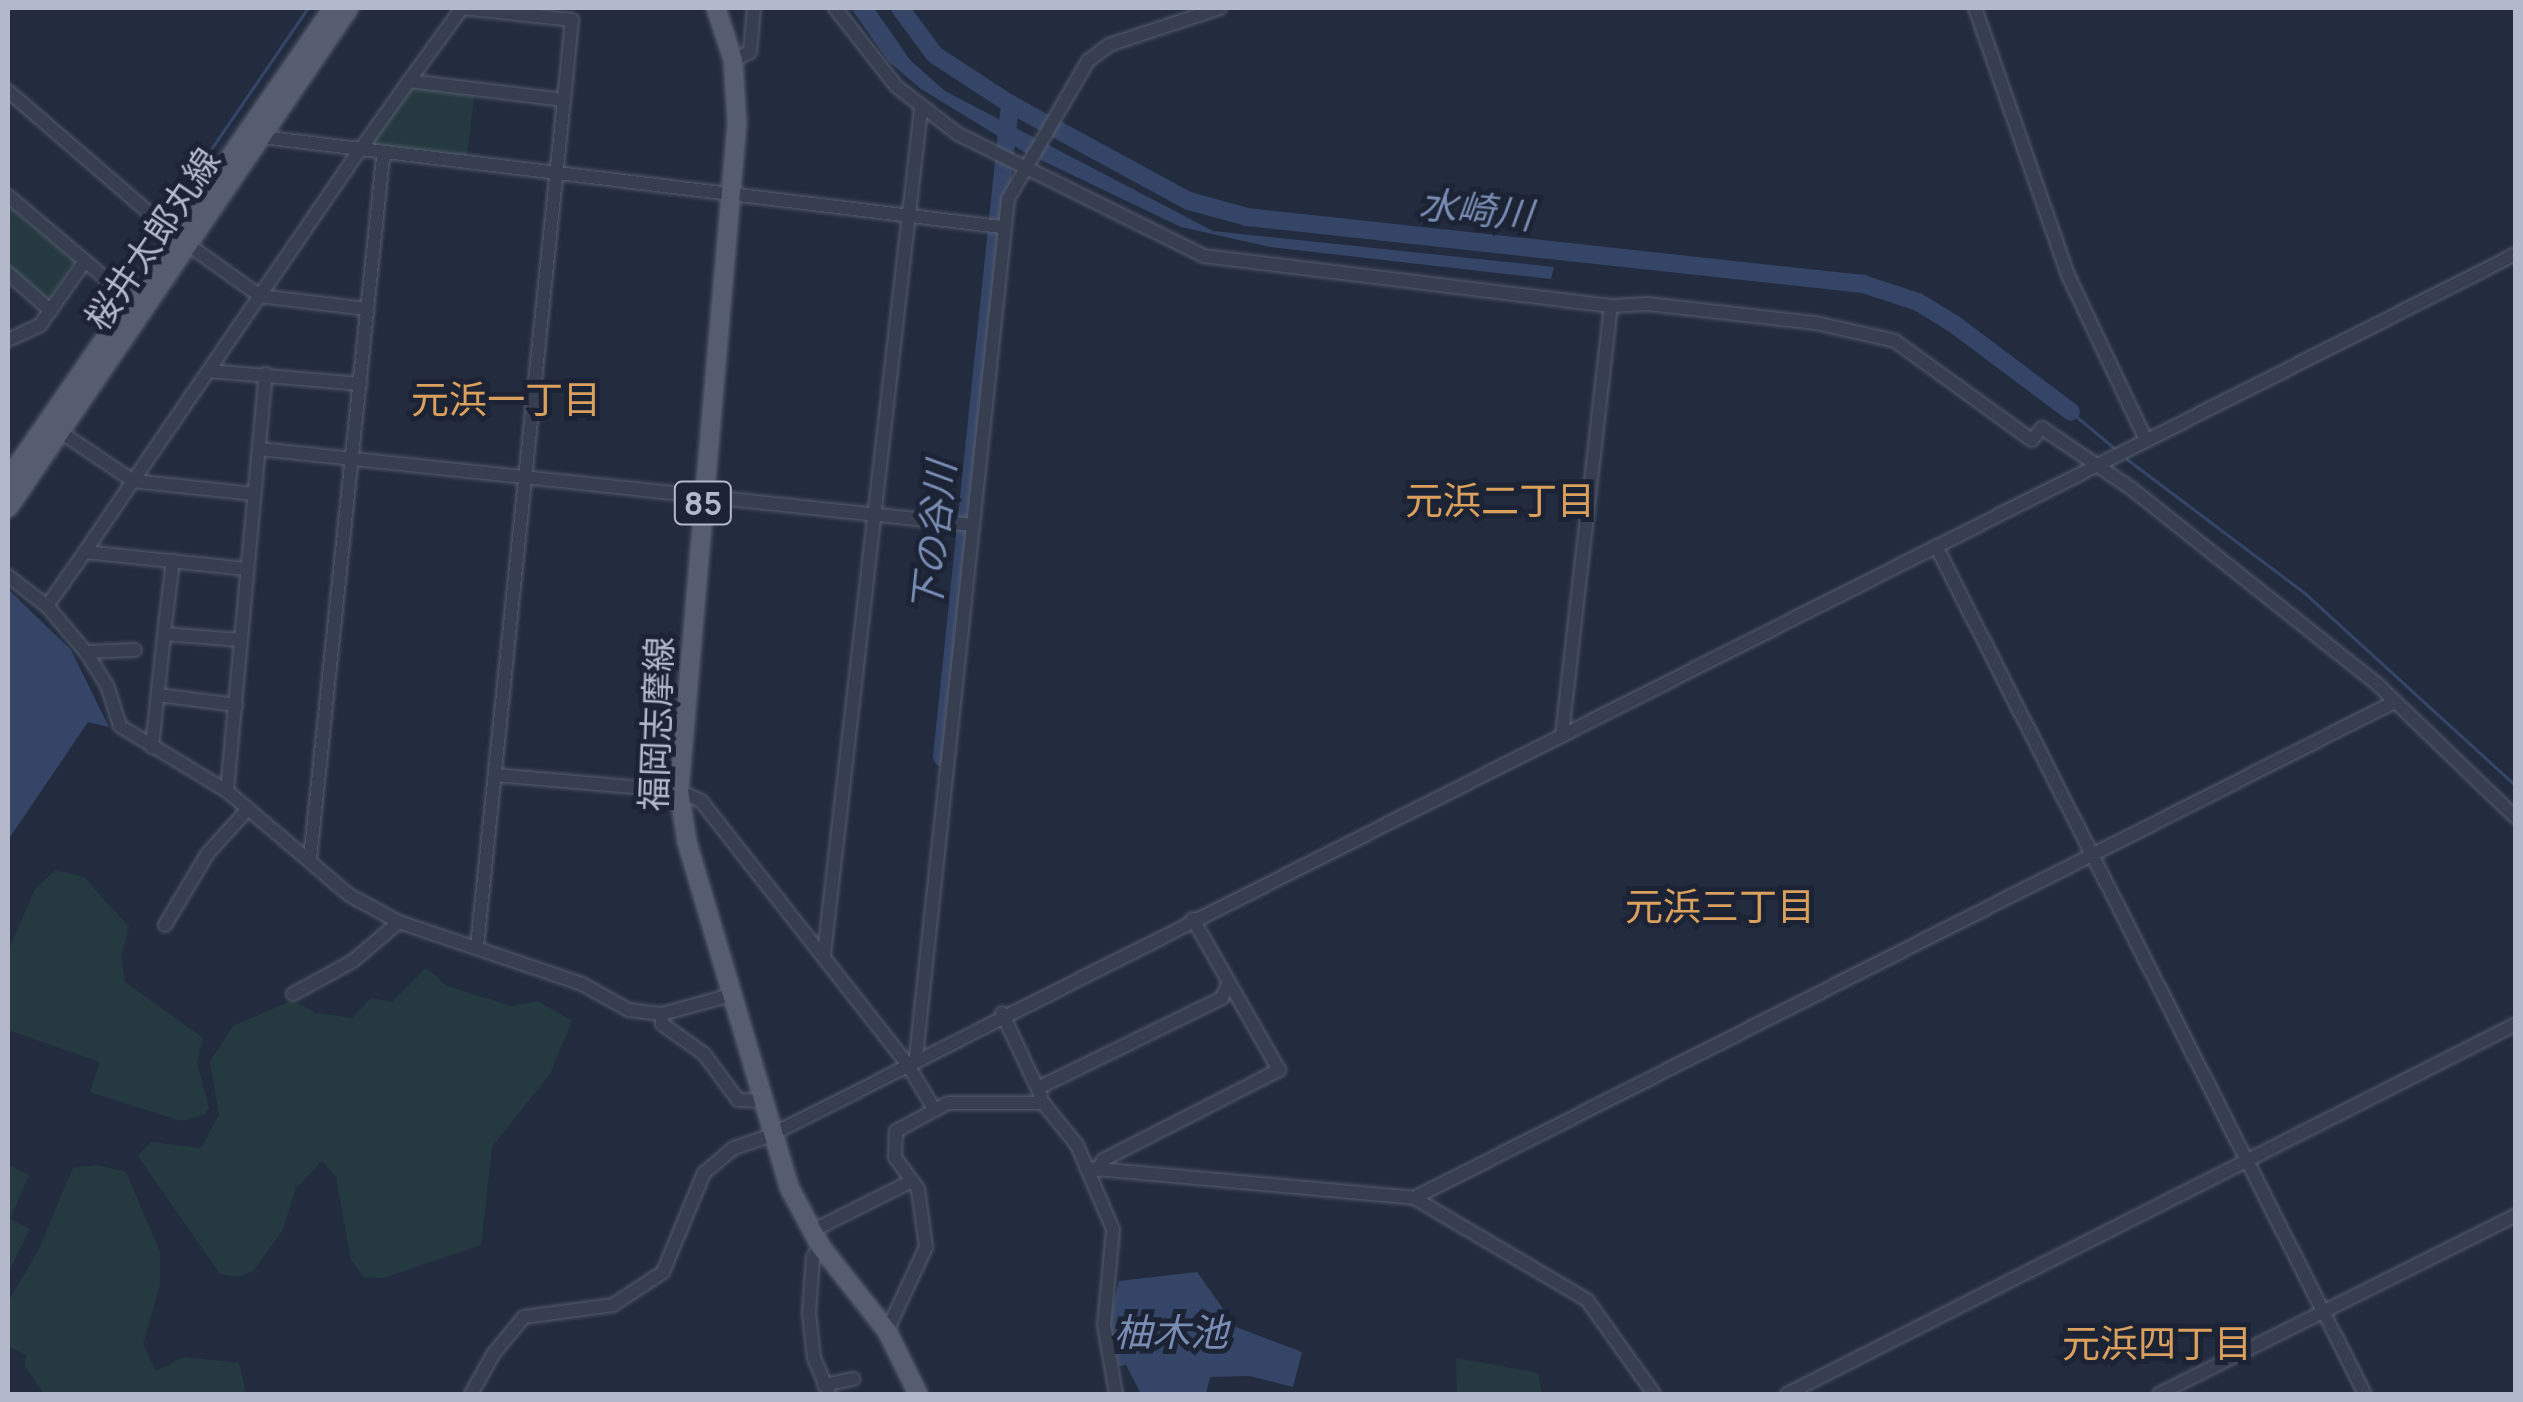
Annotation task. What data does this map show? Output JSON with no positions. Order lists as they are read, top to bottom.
{
  "streets": {
    "main road": ["桜井太郎丸線", "85", "福岡志摩線"]
  },
  "districts": [
    "元浜一丁目",
    "元浜二丁目",
    "元浜三丁目",
    "元浜四丁目"
  ],
  "water": ["水崎川", "下の谷川", "柚木池"]
}
